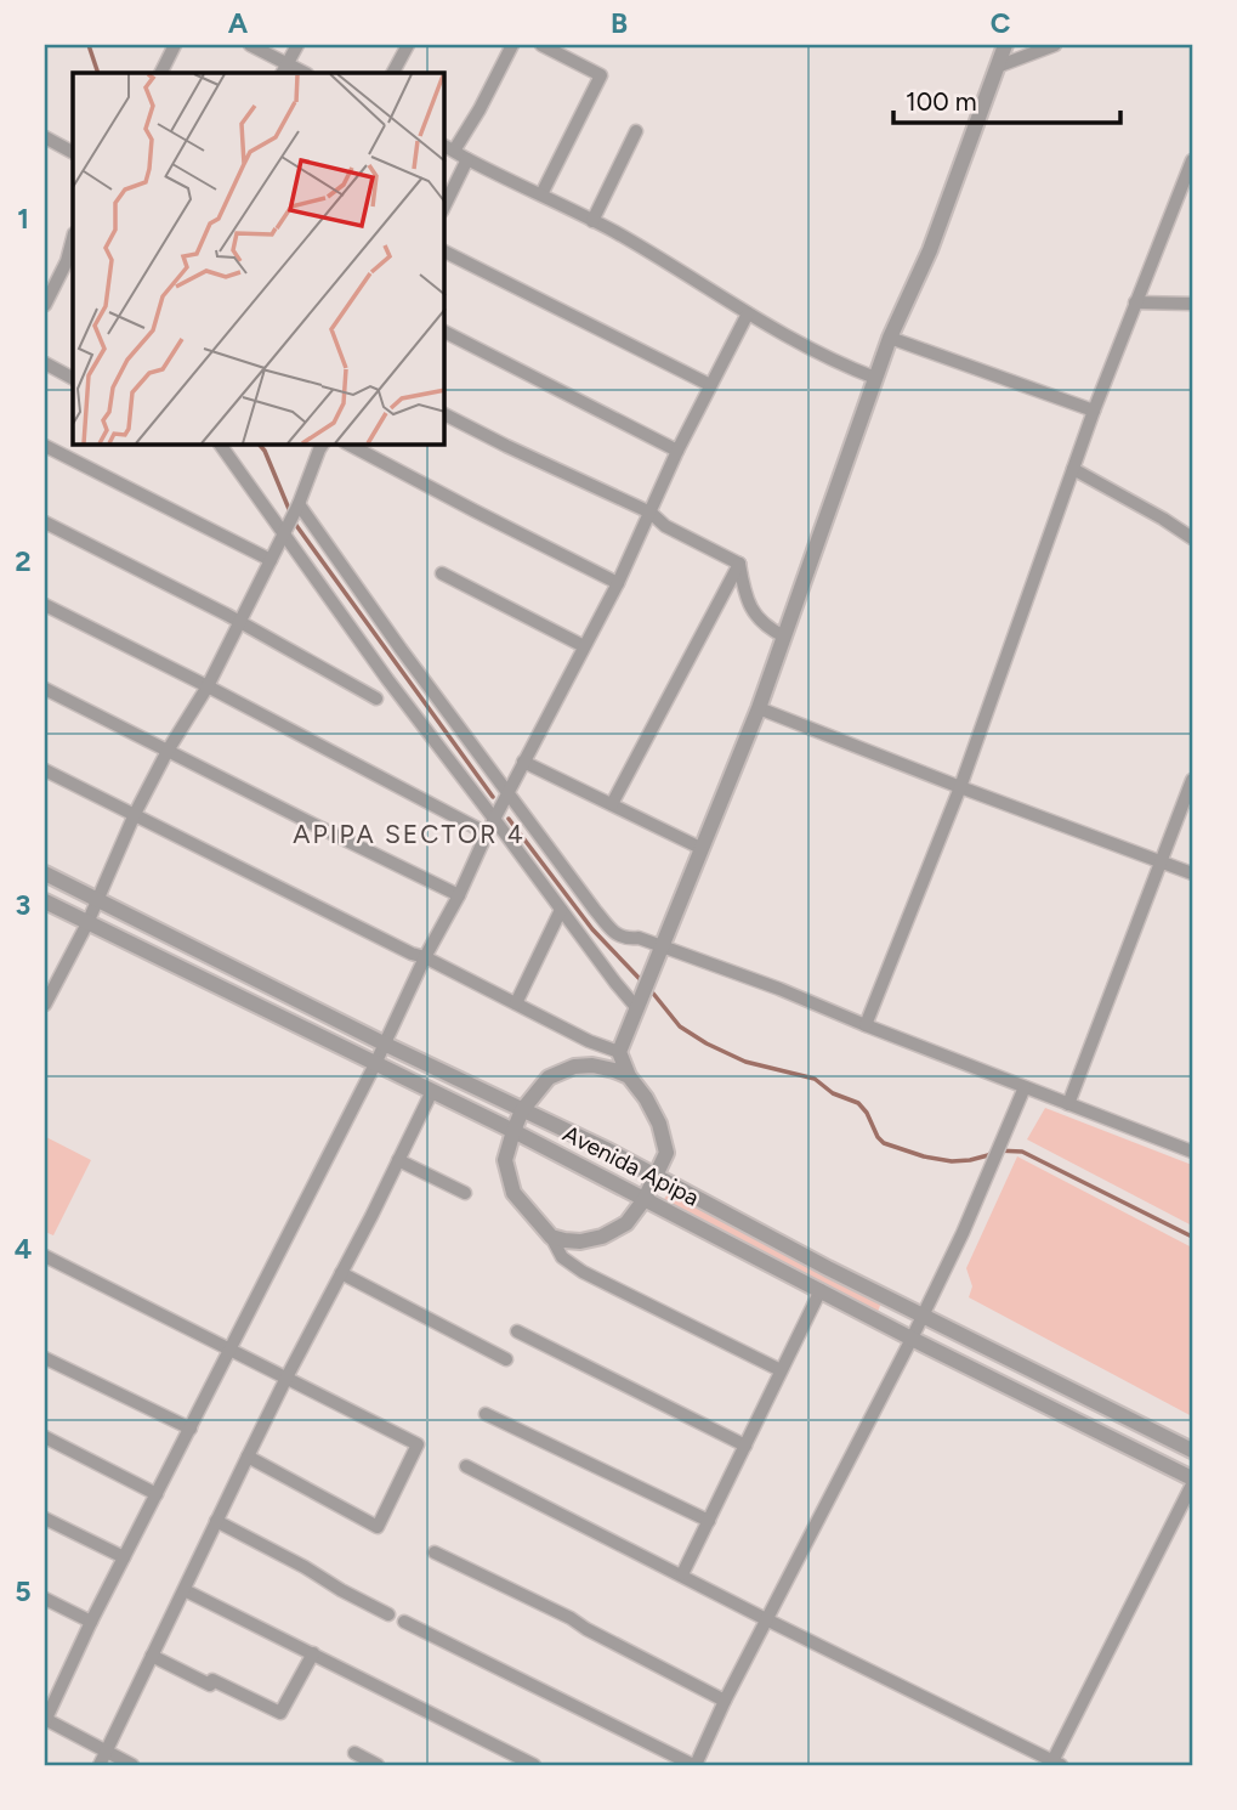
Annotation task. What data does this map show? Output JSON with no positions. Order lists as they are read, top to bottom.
{
  "streets": {
    "street": ["Avenida Apipa"]
  },
  "districts": ["APIPA SECTOR 4"],
  "scale_bar": "100 m",
  "grid": {
    "columns": ["A", "B", "C"],
    "rows": [
      "1",
      "2",
      "3",
      "4",
      "5"
    ]
  }
}
